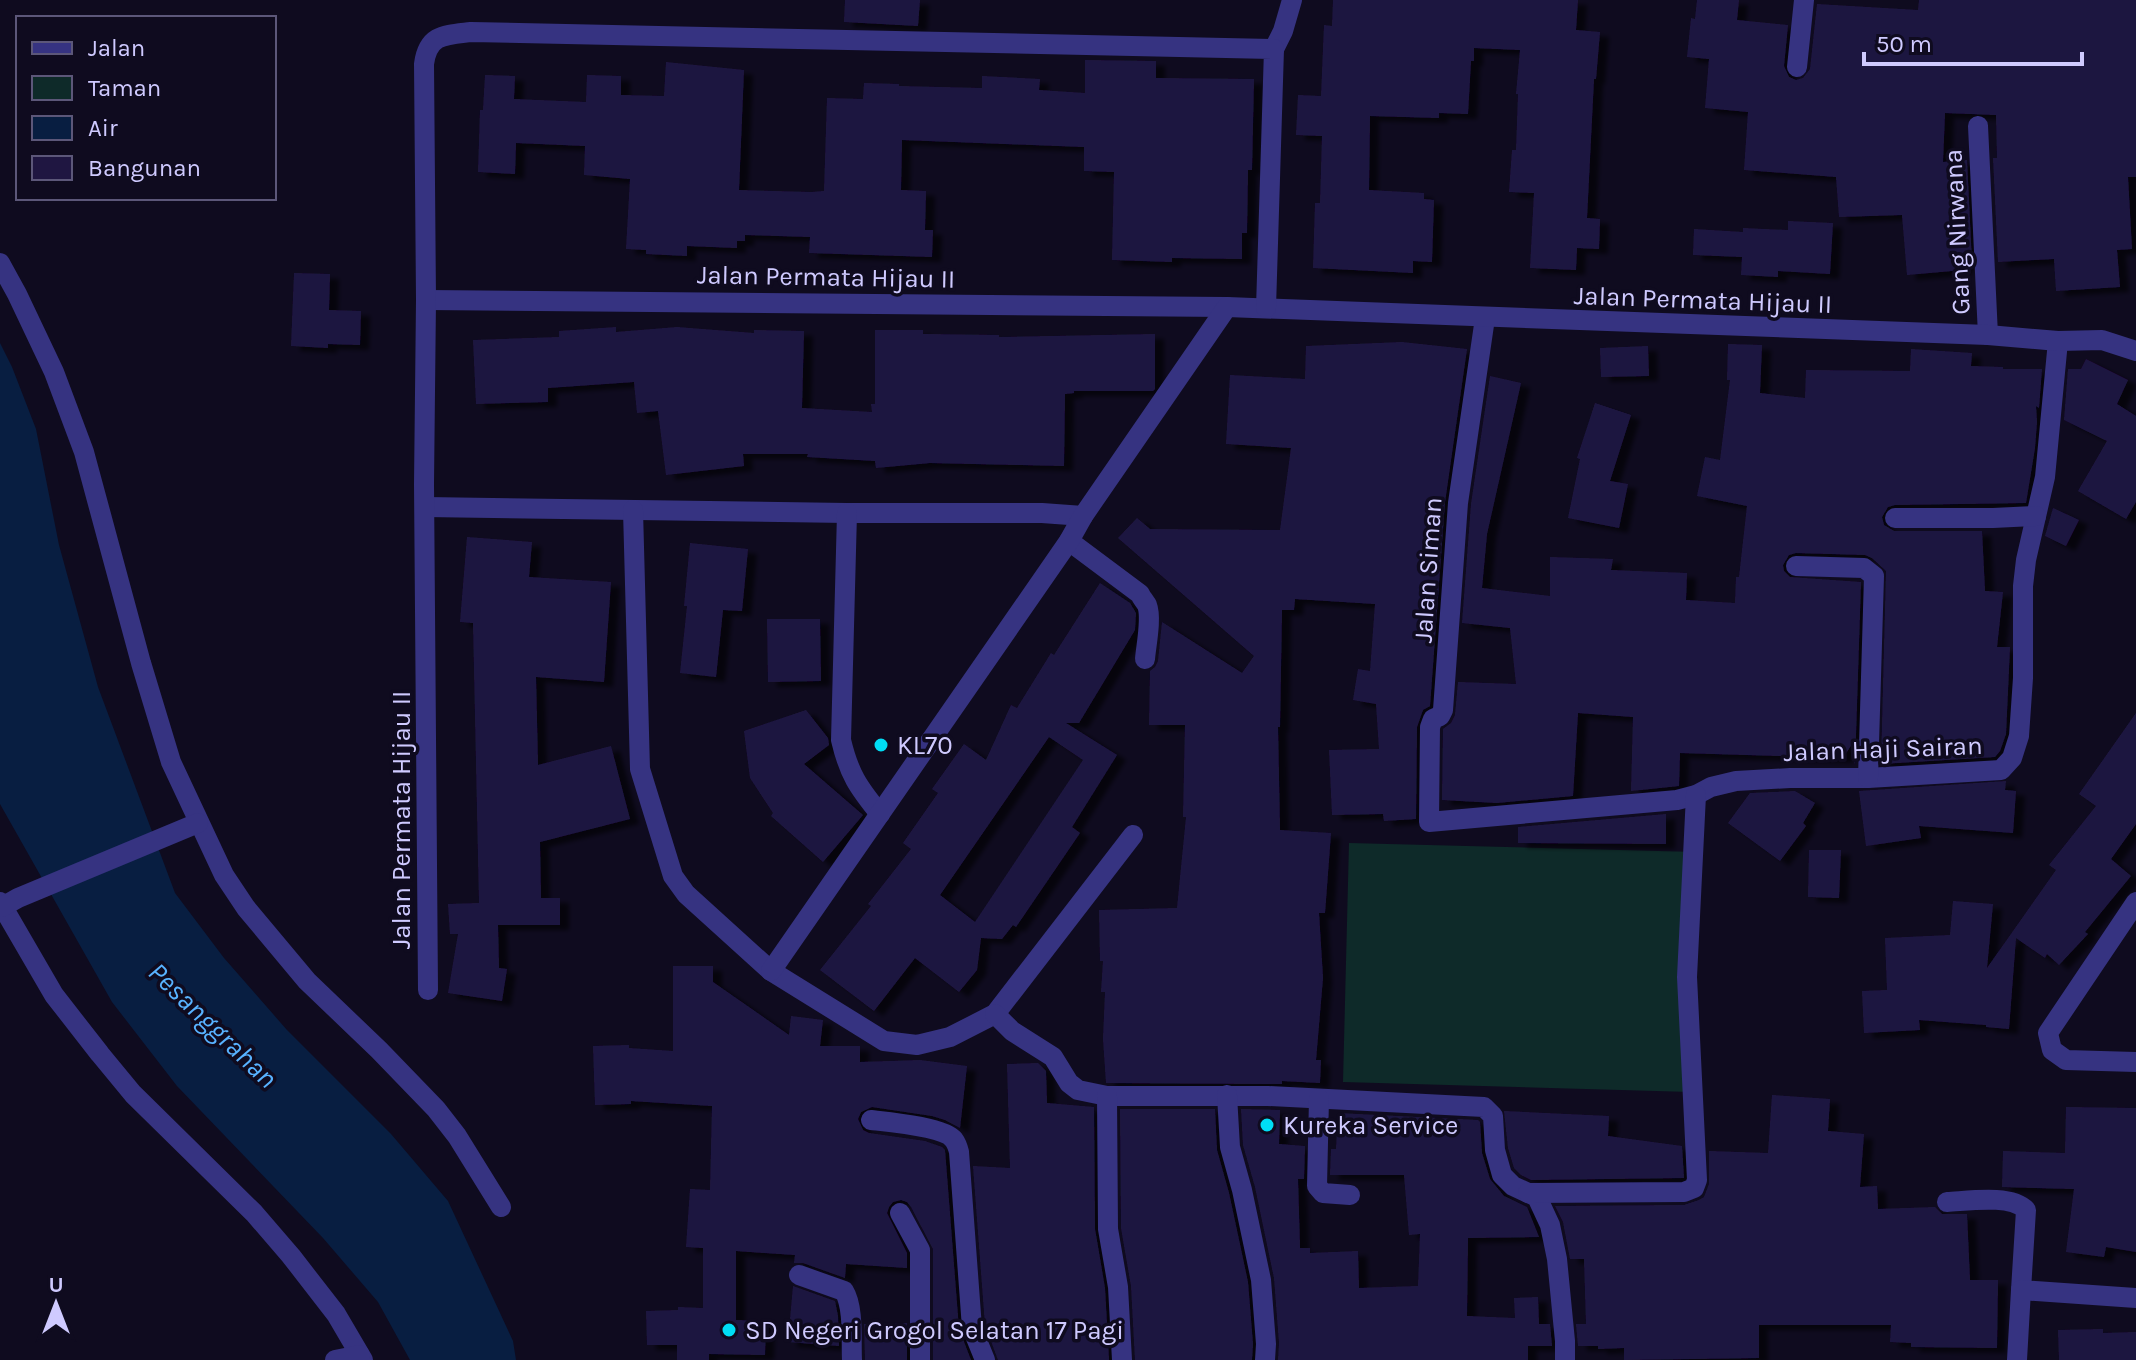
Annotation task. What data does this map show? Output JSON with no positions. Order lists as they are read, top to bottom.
{
  "streets": {
    "street": [
      "Gang Nirwana",
      "Jalan Permata Hijau II",
      "Jalan Siman",
      "Jalan Haji Sairan"
    ]
  },
  "crossings": [
    ["Gang Nirwana", "Jalan Permata Hijau II"],
    ["Jalan Permata Hijau II", "Jalan Siman"],
    ["Jalan Permata Hijau II", "Jalan Haji Sairan"],
    ["Jalan Siman", "Jalan Haji Sairan"]
  ],
  "water": ["Pesanggrahan"],
  "places": ["KL70", "Kureka Service", "SD Negeri Grogol Selatan 17 Pagi"],
  "legend": [
    "Jalan",
    "Taman",
    "Air",
    "Bangunan"
  ],
  "scale_bar": "50 m",
  "north": "top"
}
